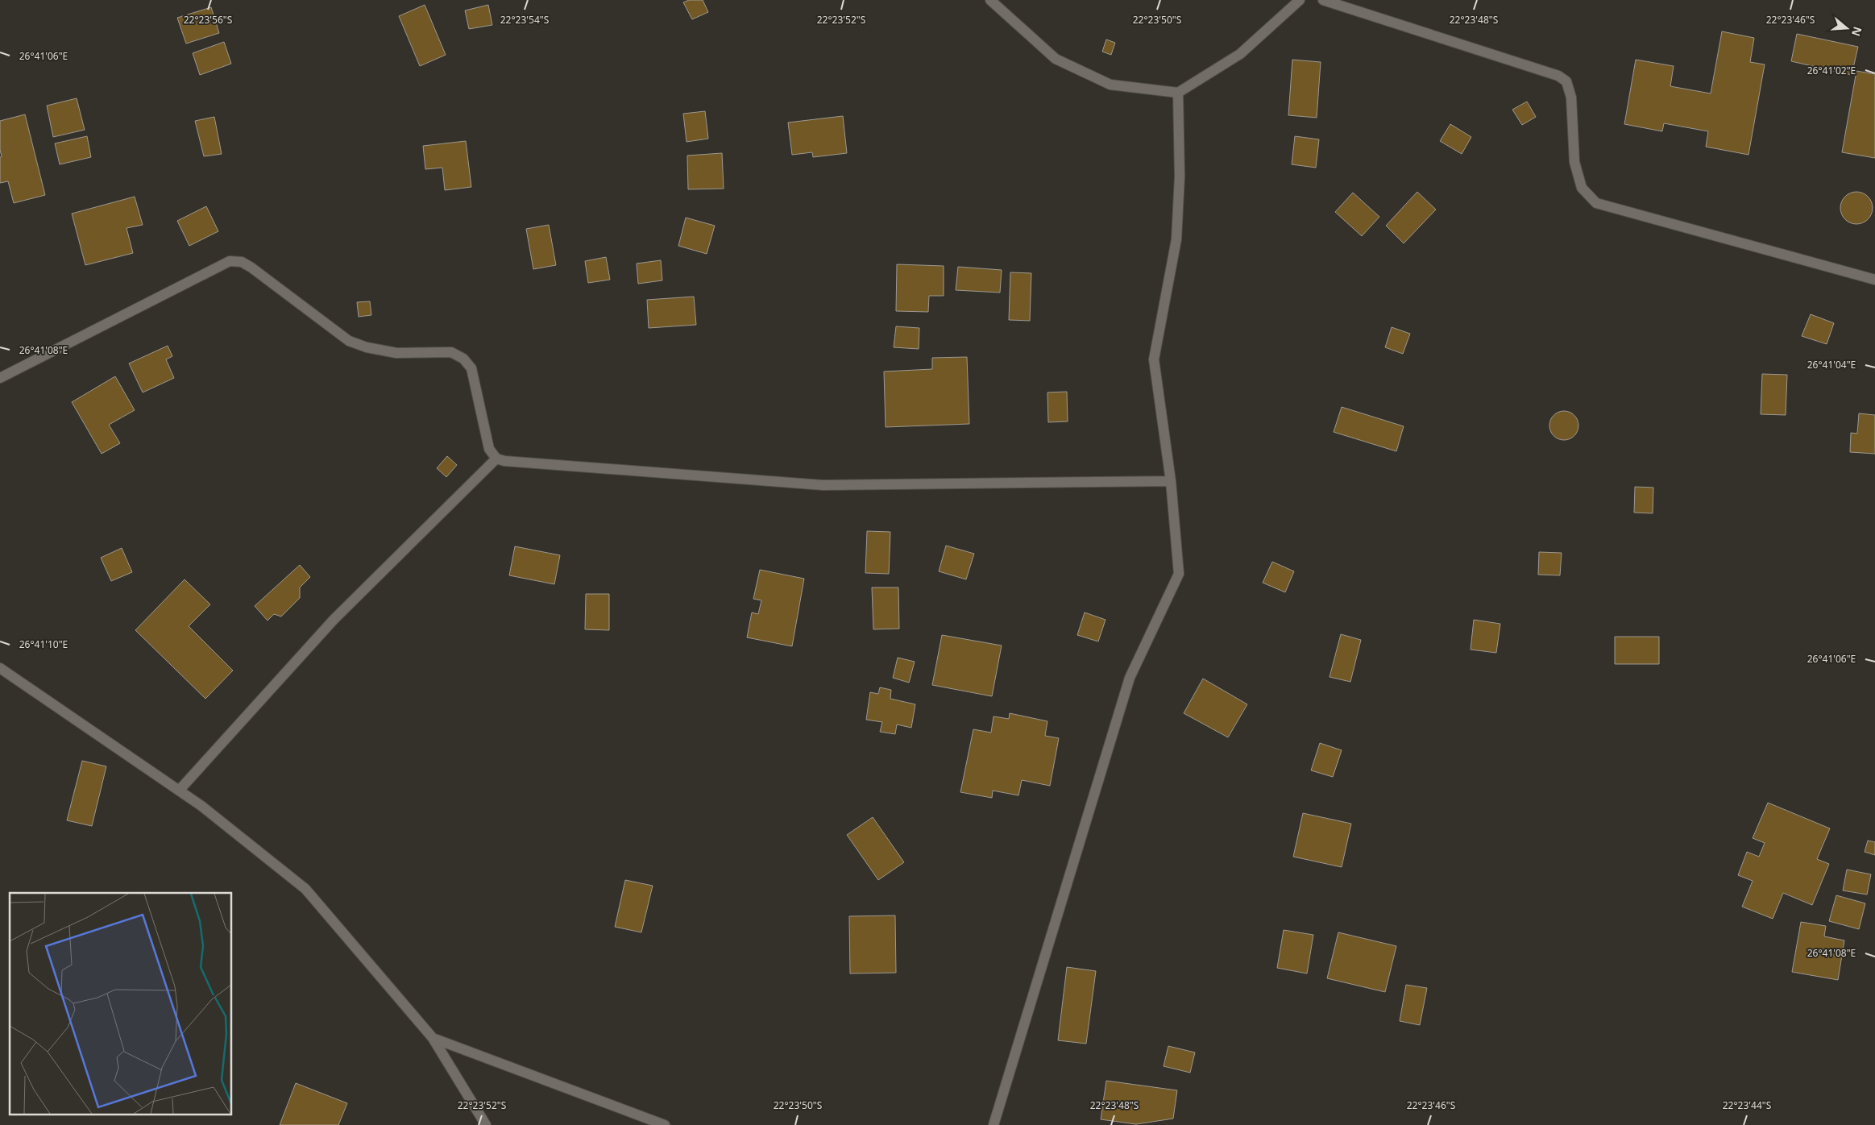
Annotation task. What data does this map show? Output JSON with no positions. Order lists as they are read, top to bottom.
{
  "north": "right",
  "coordinates": [
    "22°23'56\"S",
    "22°23'54\"S",
    "22°23'52\"S",
    "22°23'50\"S",
    "22°23'48\"S",
    "22°23'46\"S",
    "26°41'06\"E",
    "26°41'02\"E",
    "26°41'08\"E",
    "26°41'04\"E",
    "26°41'10\"E",
    "22°23'44\"S"
  ]
}
